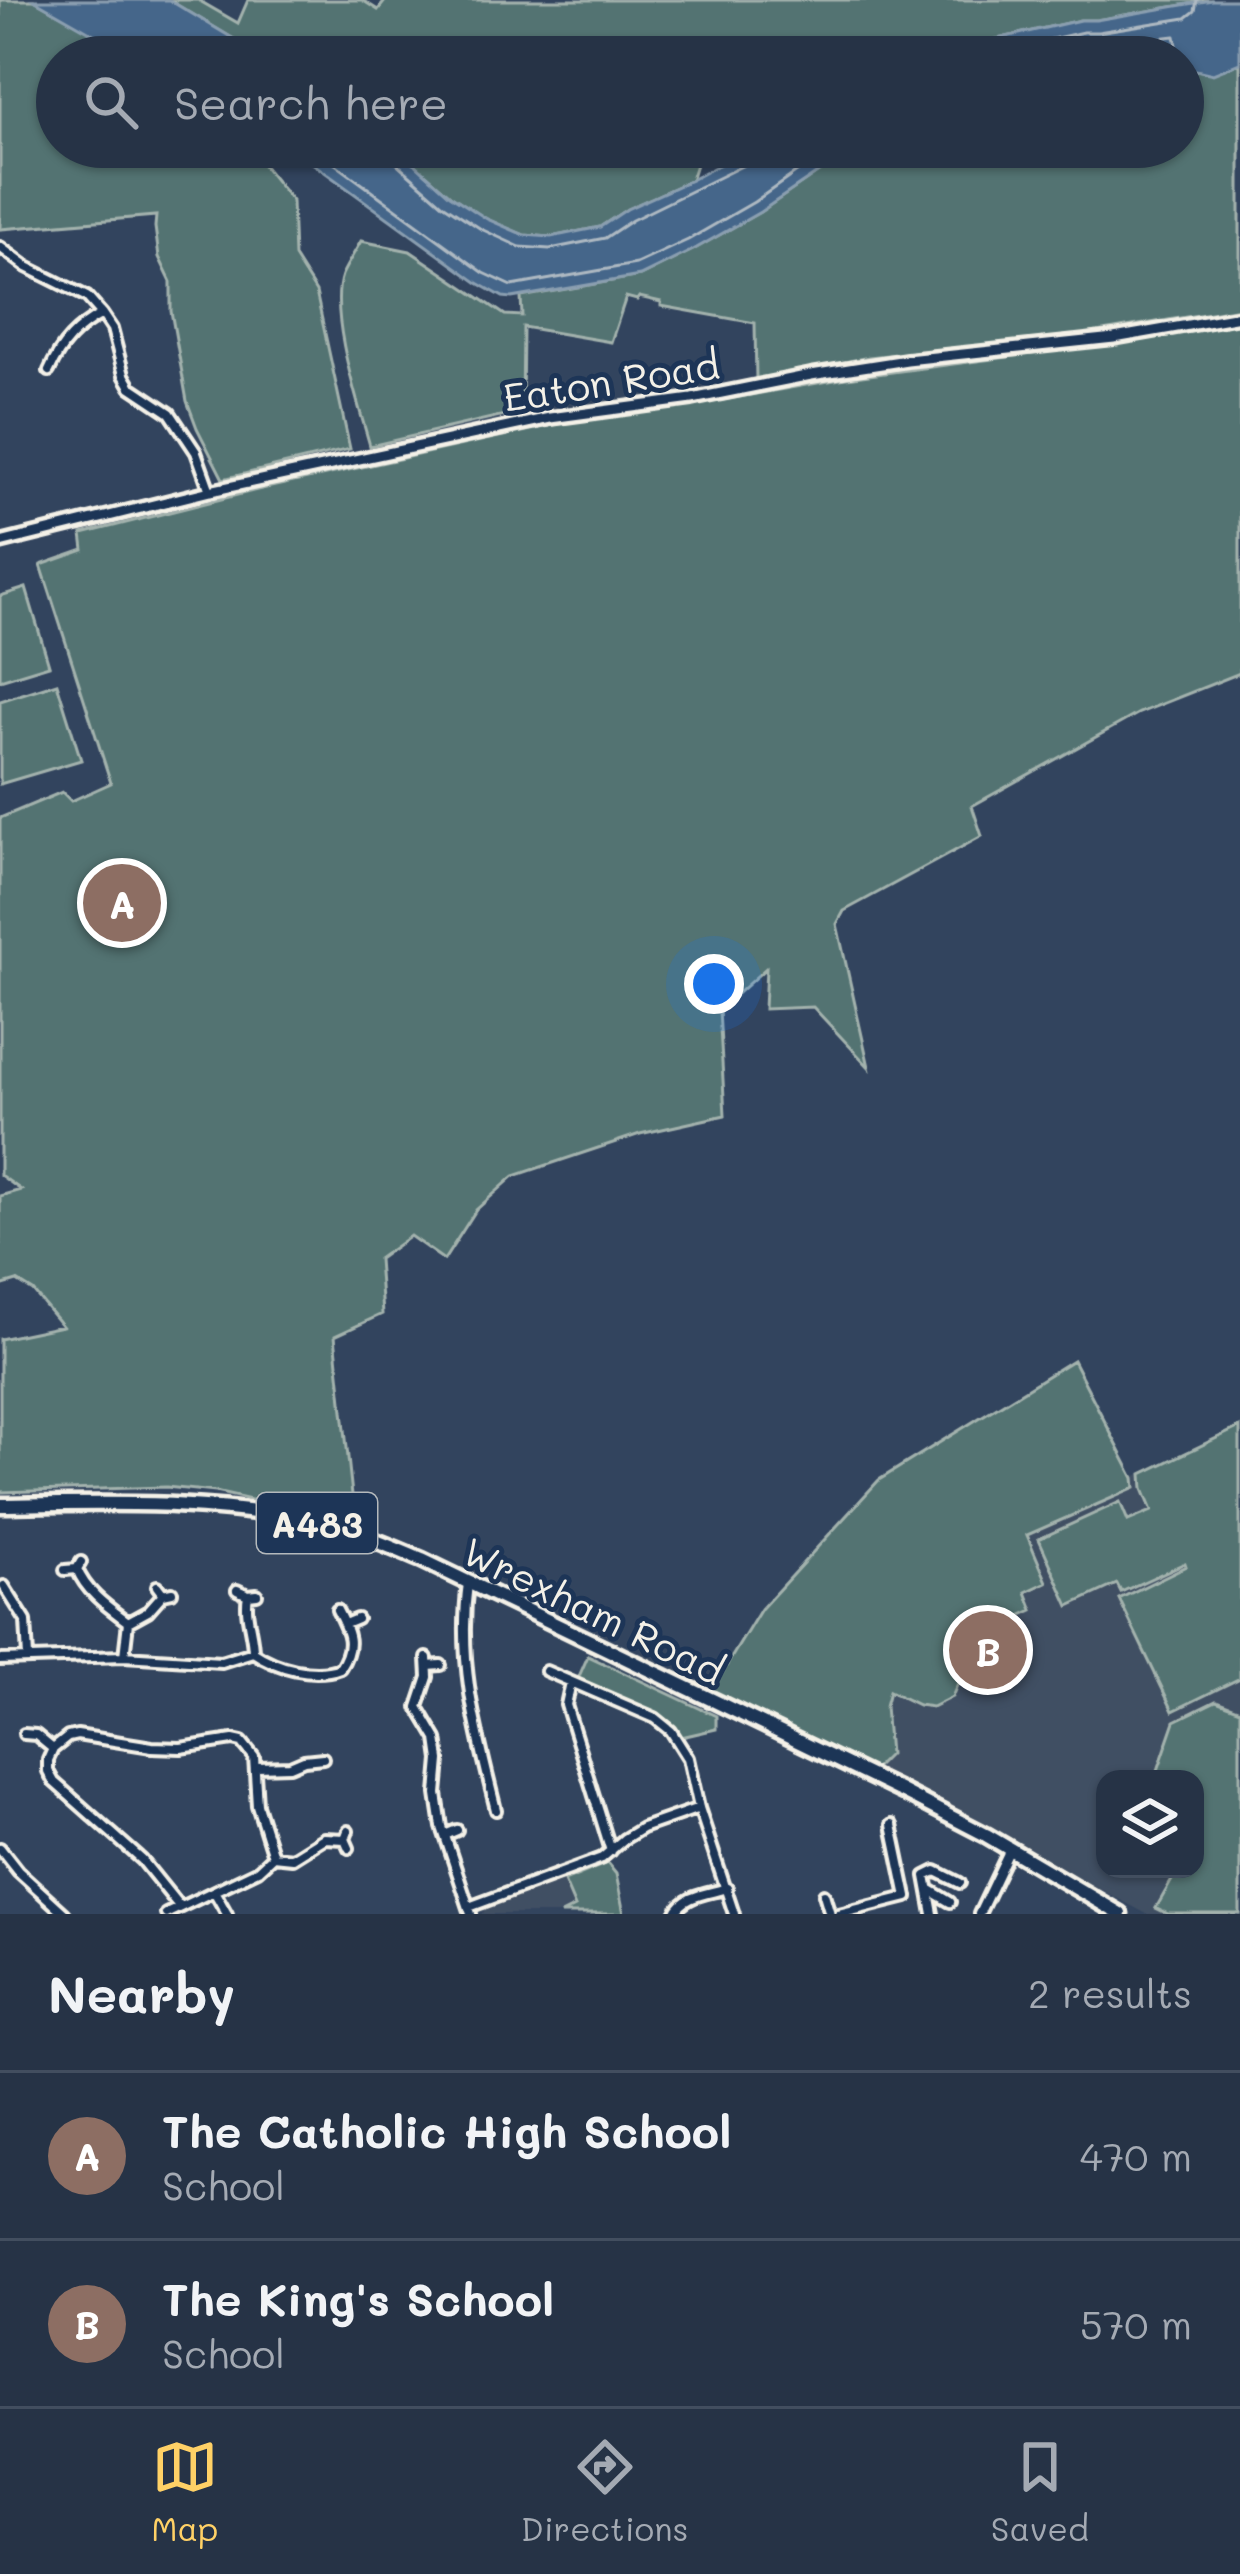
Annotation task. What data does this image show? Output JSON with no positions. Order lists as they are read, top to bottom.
{
  "streets": {
    "highway": ["A483", "Wrexham Road"],
    "street": ["Eaton Road"]
  },
  "page": {
    "search": "Search here",
    "pins": ["A", "B"],
    "heading": ["Nearby", "2 results"],
    "list": [
      {
        "mark": "A",
        "name": "The Catholic High School",
        "note": "School",
        "value": "470 m"
      },
      {
        "mark": "B",
        "name": "The King's School",
        "note": "School",
        "value": "570 m"
      }
    ],
    "nav": ["Map", "Directions", "Saved"]
  }
}
